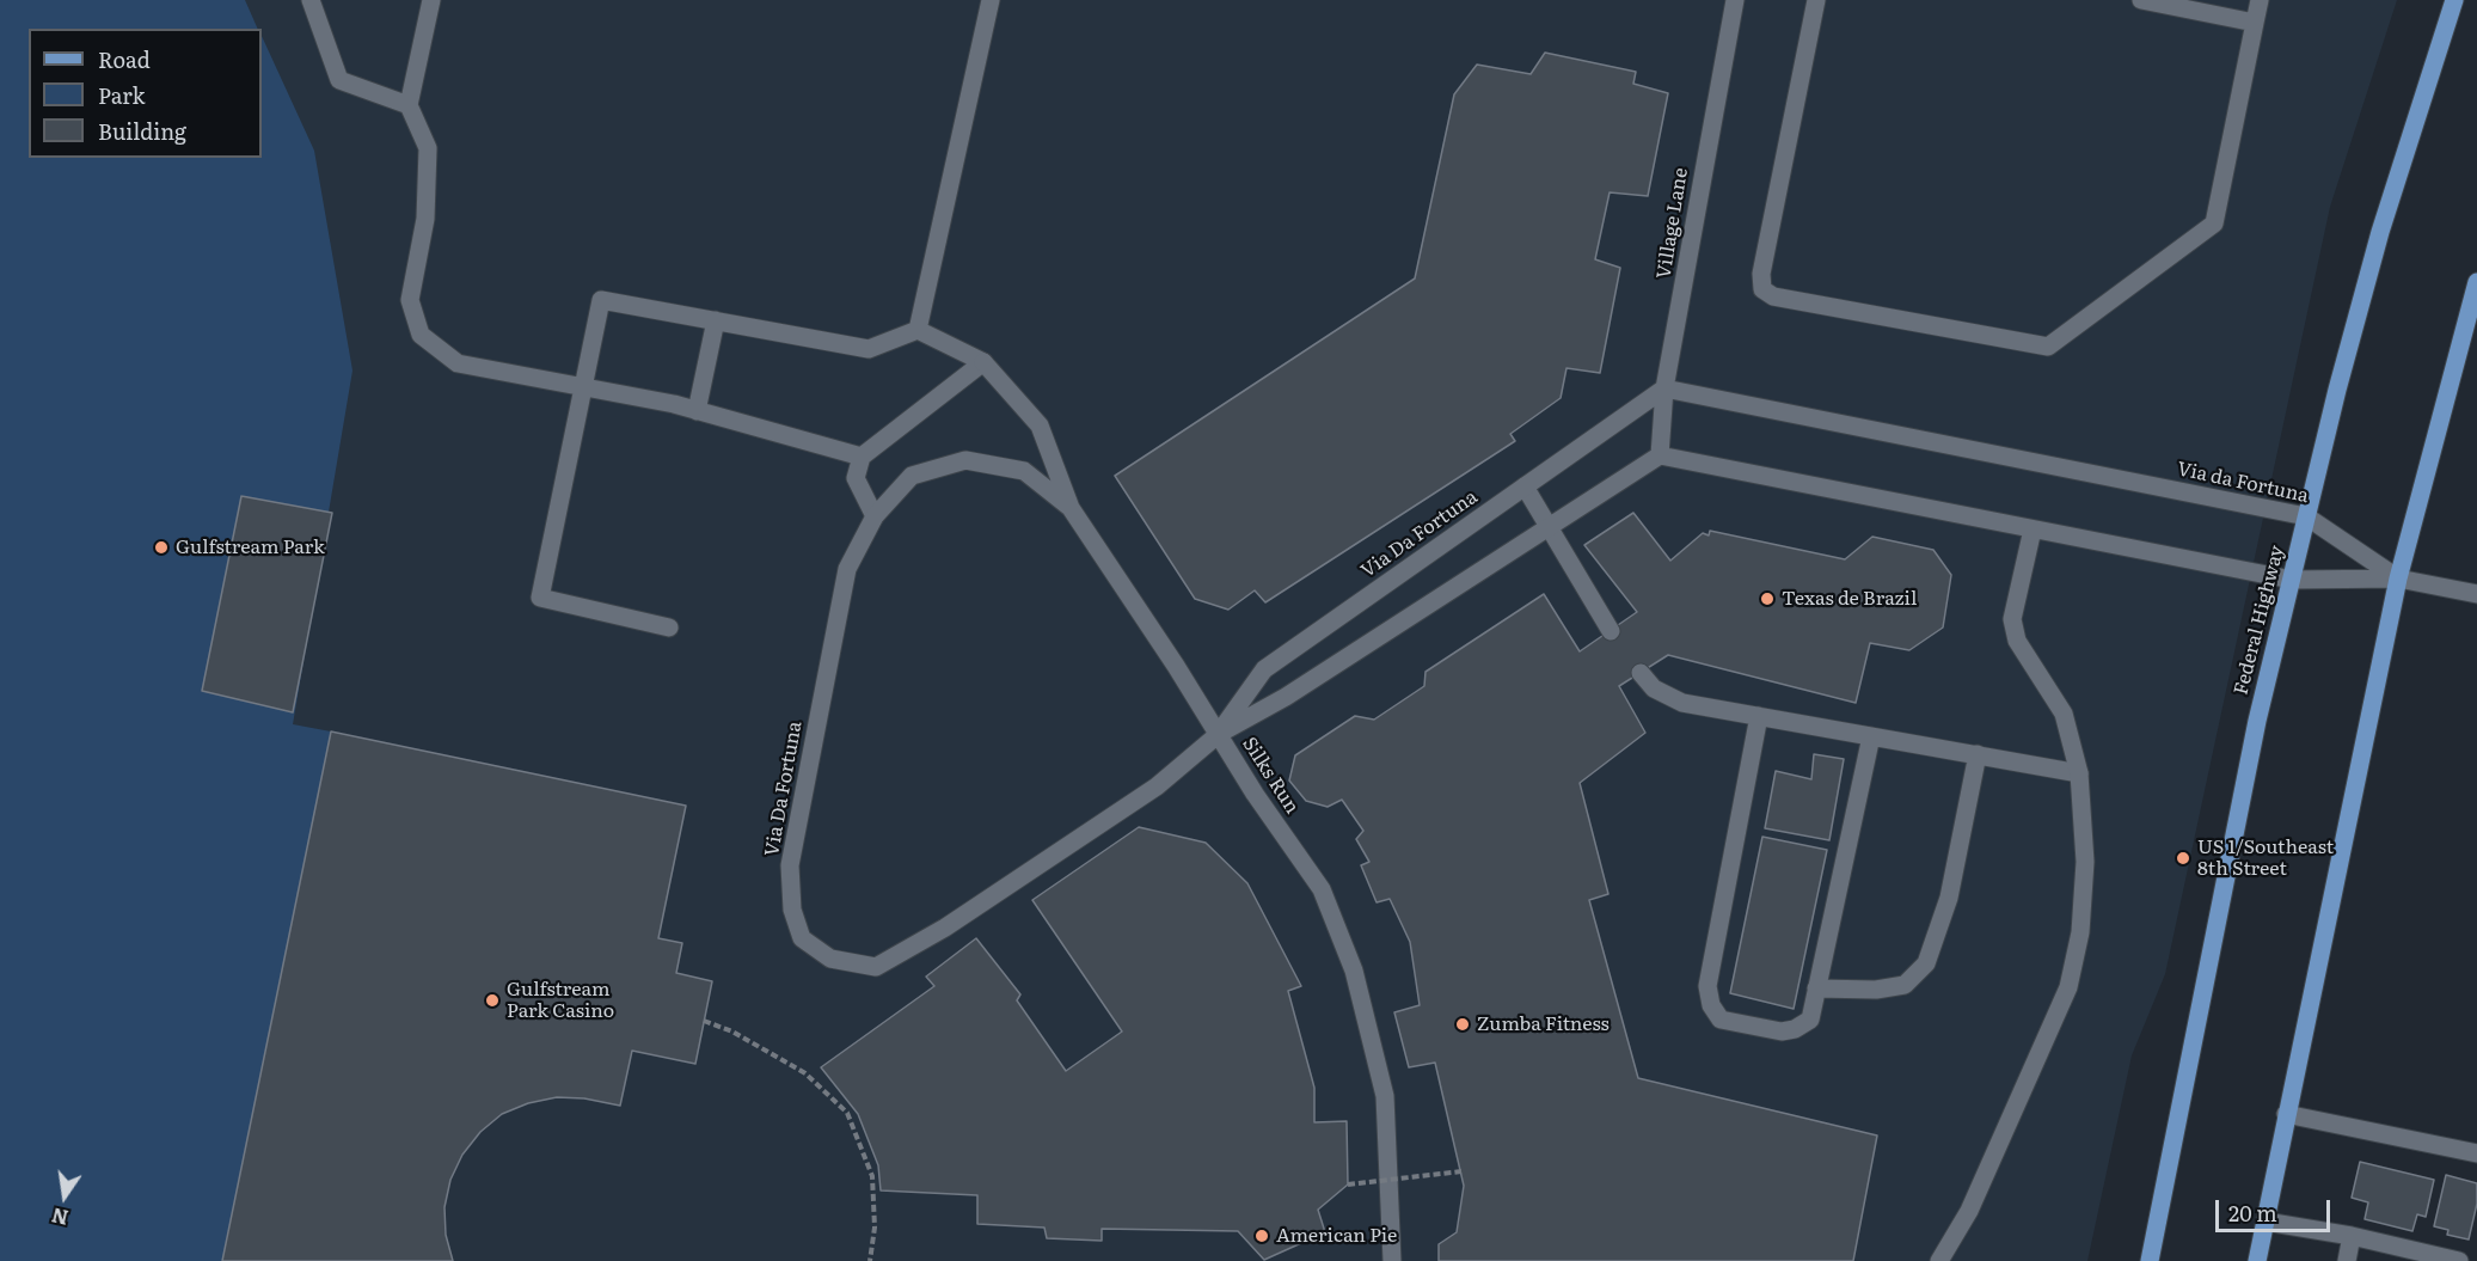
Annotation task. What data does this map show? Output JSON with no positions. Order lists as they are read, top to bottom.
{
  "streets": {
    "main road": ["Federal Highway"],
    "street": [
      "Village Lane",
      "Via da Fortuna",
      "Via Da Fortuna",
      "Silks Run"
    ]
  },
  "crossings": [
    ["Village Lane", "Via da Fortuna"],
    ["Village Lane", "Via Da Fortuna"],
    ["Via da Fortuna", "Via Da Fortuna"],
    ["Via da Fortuna", "Federal Highway"],
    ["Via Da Fortuna", "Silks Run"]
  ],
  "places": [
    "Gulfstream Park",
    "Texas de Brazil",
    "US 1/Southeast 8th Street",
    "Gulfstream Park Casino",
    "Zumba Fitness",
    "American Pie"
  ],
  "legend": ["Road", "Park", "Building"],
  "scale_bar": "20 m",
  "north": "bottom"
}
